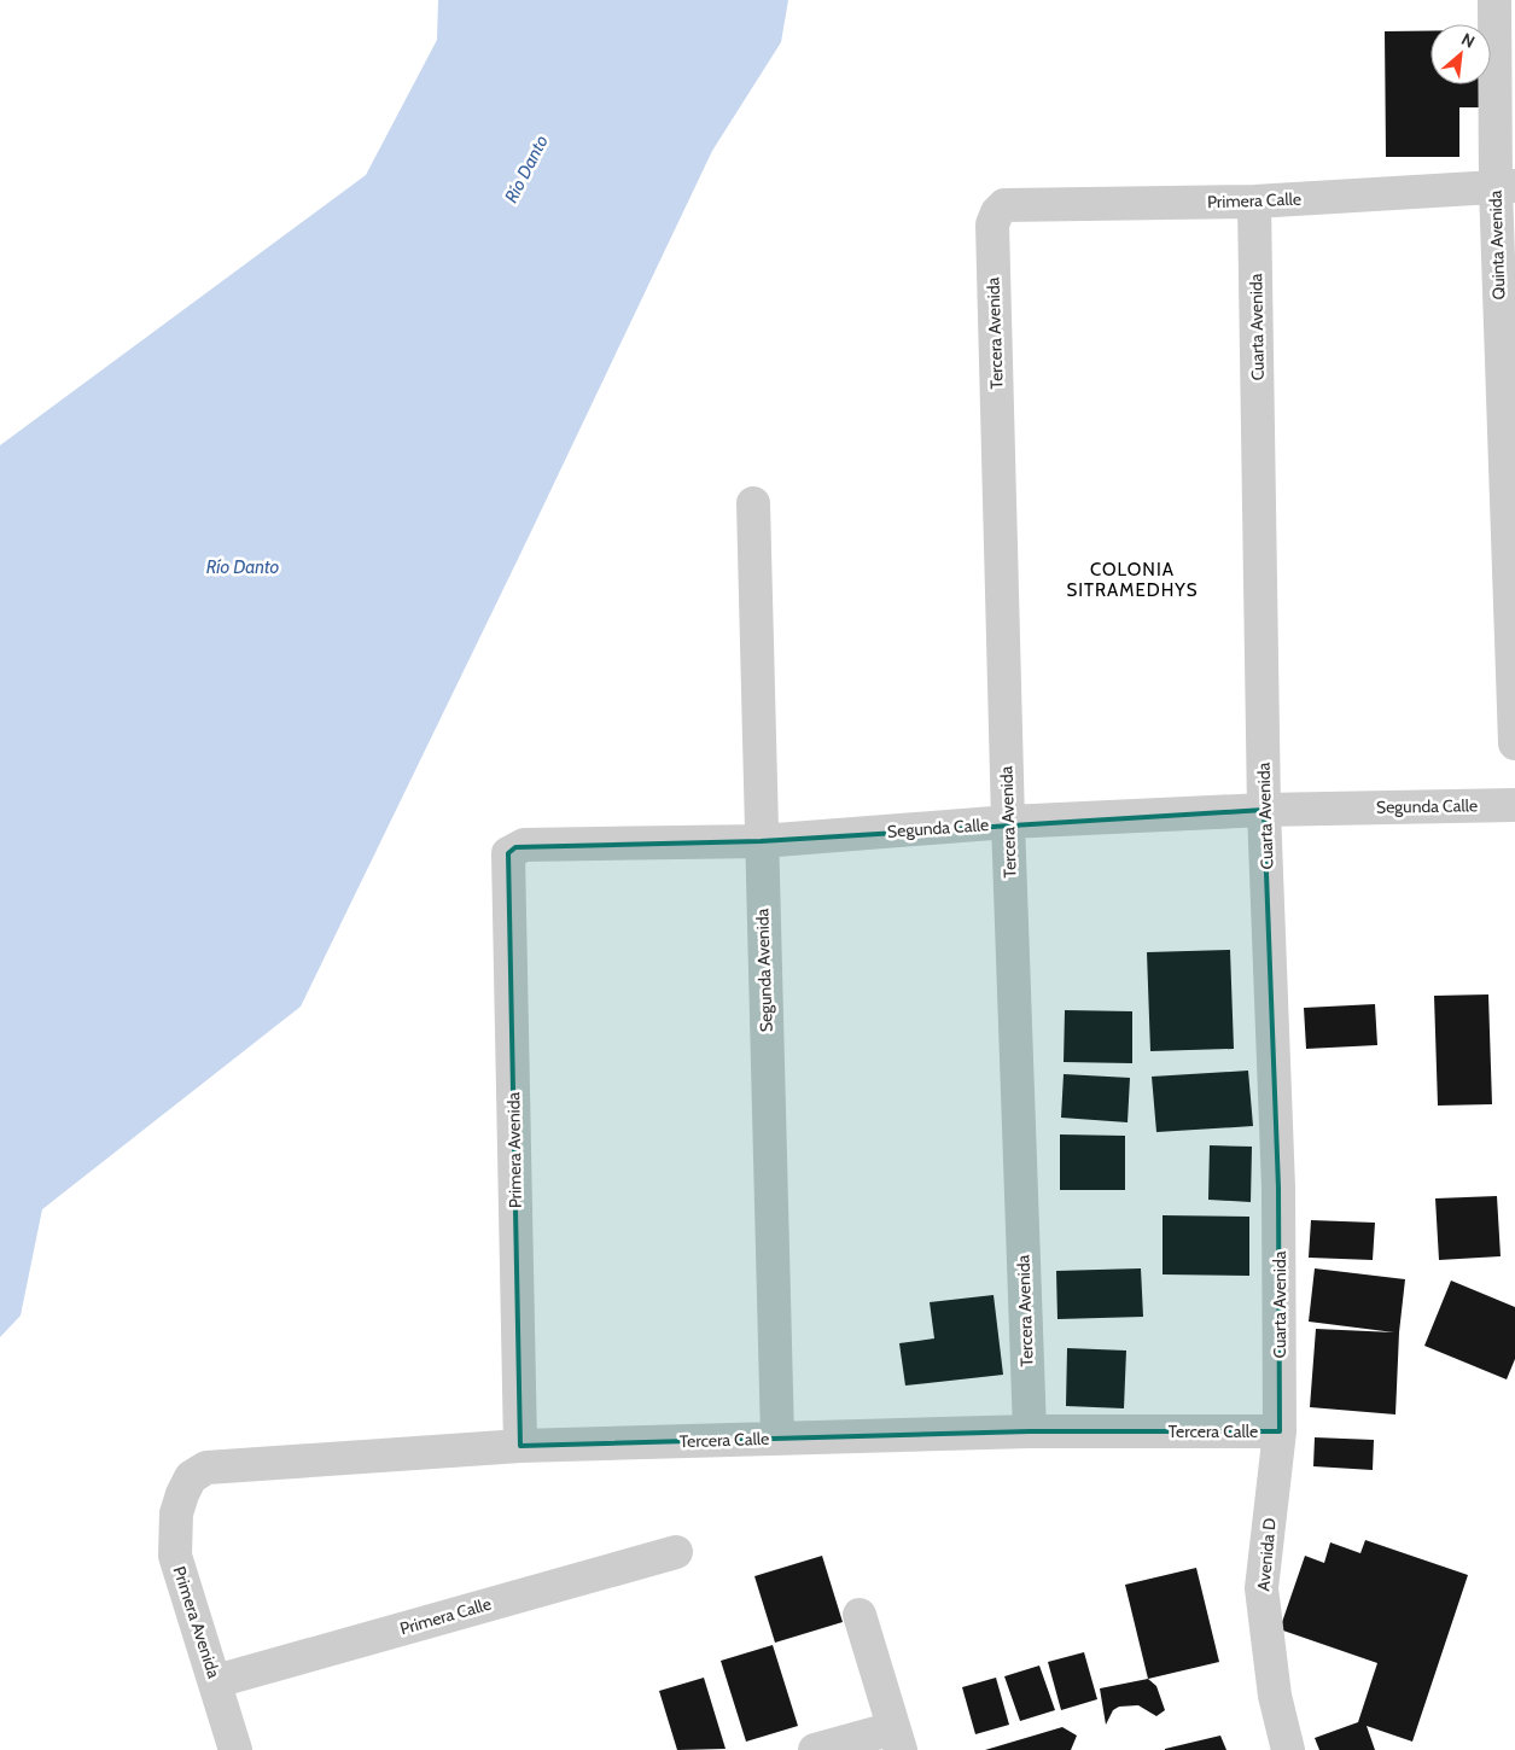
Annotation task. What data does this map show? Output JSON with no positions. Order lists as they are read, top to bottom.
{
  "streets": {
    "street": [
      "Primera Calle",
      "Quinta Avenida",
      "Cuarta Avenida",
      "Tercera Avenida",
      "Segunda Calle",
      "Segunda Avenida",
      "Primera Avenida",
      "Tercera Calle",
      "Avenida D"
    ]
  },
  "crossings": [
    ["Primera Calle", "Quinta Avenida"],
    ["Primera Calle", "Cuarta Avenida"],
    ["Primera Calle", "Tercera Avenida"],
    ["Primera Calle", "Primera Avenida"],
    ["Cuarta Avenida", "Segunda Calle"],
    ["Cuarta Avenida", "Tercera Calle"],
    ["Cuarta Avenida", "Avenida D"],
    ["Tercera Avenida", "Segunda Calle"],
    ["Tercera Avenida", "Tercera Calle"],
    ["Segunda Calle", "Segunda Avenida"],
    ["Segunda Calle", "Primera Avenida"],
    ["Segunda Avenida", "Tercera Calle"],
    ["Primera Avenida", "Tercera Calle"],
    ["Tercera Calle", "Avenida D"]
  ],
  "districts": ["COLONIA SITRAMEDHYS"],
  "water": ["Río Danto"],
  "north": "top right"
}
